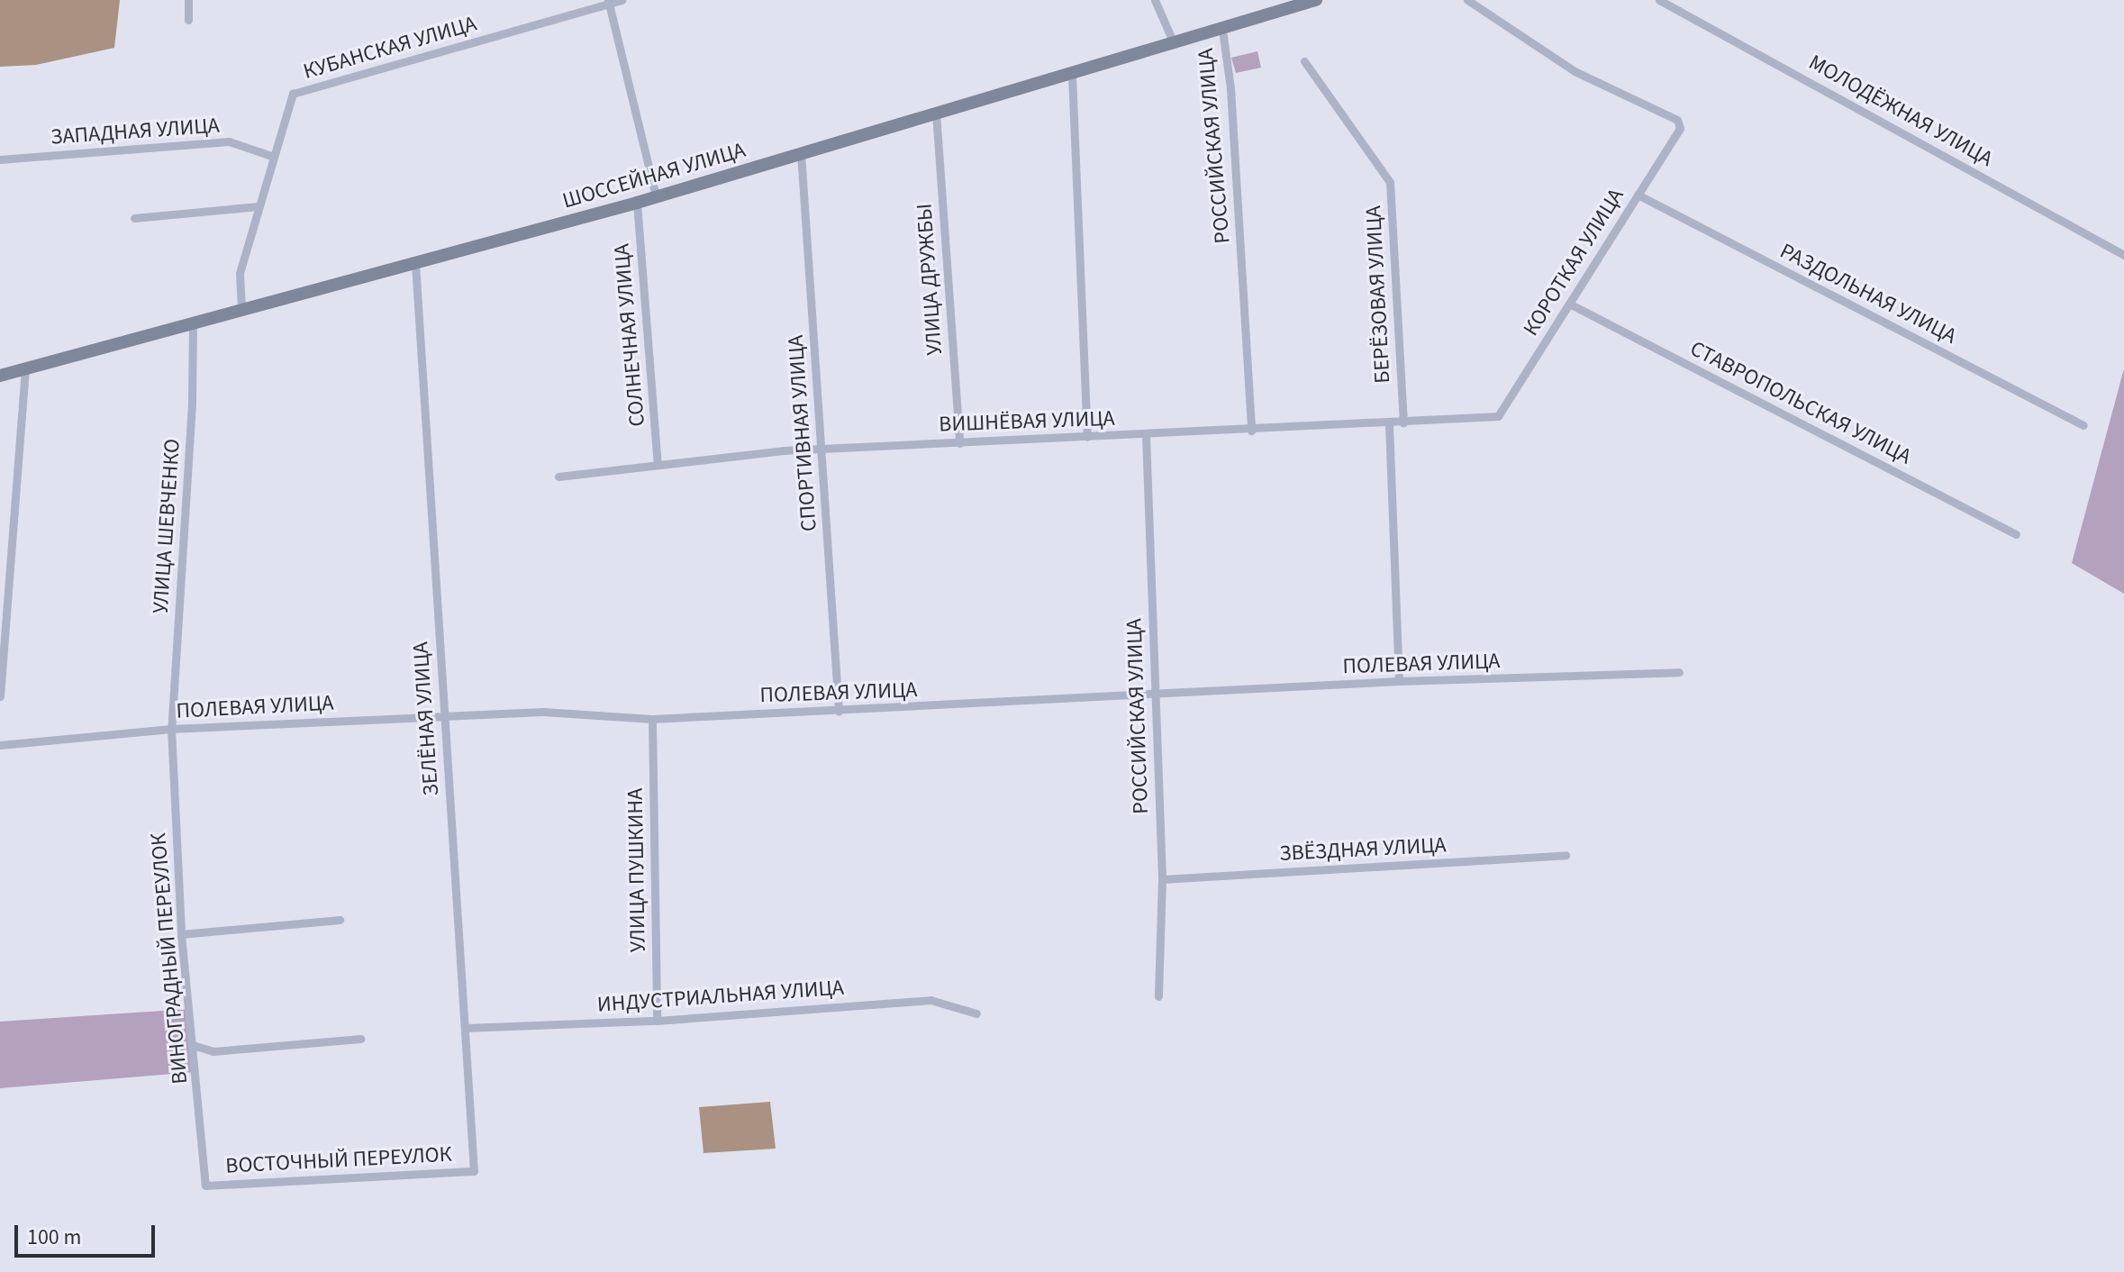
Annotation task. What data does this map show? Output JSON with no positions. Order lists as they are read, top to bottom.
{
  "streets": {
    "main road": ["ШОССЕЙНАЯ УЛИЦА"],
    "street": [
      "КУБАНСКАЯ УЛИЦА",
      "МОЛОДЁЖНАЯ УЛИЦА",
      "ЗАПАДНАЯ УЛИЦА",
      "РОССИЙСКАЯ УЛИЦА",
      "КОРОТКАЯ УЛИЦА",
      "УЛИЦА ДРУЖБЫ",
      "РАЗДОЛЬНАЯ УЛИЦА",
      "БЕРЁЗОВАЯ УЛИЦА",
      "СОЛНЕЧНАЯ УЛИЦА",
      "СТАВРОПОЛЬСКАЯ УЛИЦА",
      "ВИШНЁВАЯ УЛИЦА",
      "СПОРТИВНАЯ УЛИЦА",
      "УЛИЦА ШЕВЧЕНКО",
      "ПОЛЕВАЯ УЛИЦА",
      "ЗЕЛЁНАЯ УЛИЦА",
      "ЗВЁЗДНАЯ УЛИЦА",
      "УЛИЦА ПУШКИНА",
      "ВИНОГРАДНЫЙ ПЕРЕУЛОК",
      "ИНДУСТРИАЛЬНАЯ УЛИЦА",
      "ВОСТОЧНЫЙ ПЕРЕУЛОК"
    ]
  },
  "crossings": [
    ["КУБАНСКАЯ УЛИЦА", "ЗАПАДНАЯ УЛИЦА"],
    ["РОССИЙСКАЯ УЛИЦА", "ШОССЕЙНАЯ УЛИЦА"],
    ["РОССИЙСКАЯ УЛИЦА", "ВИШНЁВАЯ УЛИЦА"],
    ["РОССИЙСКАЯ УЛИЦА", "ПОЛЕВАЯ УЛИЦА"],
    ["РОССИЙСКАЯ УЛИЦА", "ЗВЁЗДНАЯ УЛИЦА"],
    ["ШОССЕЙНАЯ УЛИЦА", "УЛИЦА ДРУЖБЫ"],
    ["ШОССЕЙНАЯ УЛИЦА", "СОЛНЕЧНАЯ УЛИЦА"],
    ["ШОССЕЙНАЯ УЛИЦА", "СПОРТИВНАЯ УЛИЦА"],
    ["ШОССЕЙНАЯ УЛИЦА", "УЛИЦА ШЕВЧЕНКО"],
    ["ШОССЕЙНАЯ УЛИЦА", "ЗЕЛЁНАЯ УЛИЦА"],
    ["КОРОТКАЯ УЛИЦА", "РАЗДОЛЬНАЯ УЛИЦА"],
    ["КОРОТКАЯ УЛИЦА", "СТАВРОПОЛЬСКАЯ УЛИЦА"],
    ["КОРОТКАЯ УЛИЦА", "ВИШНЁВАЯ УЛИЦА"],
    ["УЛИЦА ДРУЖБЫ", "ВИШНЁВАЯ УЛИЦА"],
    ["БЕРЁЗОВАЯ УЛИЦА", "ВИШНЁВАЯ УЛИЦА"],
    ["СОЛНЕЧНАЯ УЛИЦА", "ВИШНЁВАЯ УЛИЦА"],
    ["ВИШНЁВАЯ УЛИЦА", "СПОРТИВНАЯ УЛИЦА"],
    ["СПОРТИВНАЯ УЛИЦА", "ПОЛЕВАЯ УЛИЦА"],
    ["УЛИЦА ШЕВЧЕНКО", "ПОЛЕВАЯ УЛИЦА"],
    ["УЛИЦА ШЕВЧЕНКО", "ВИНОГРАДНЫЙ ПЕРЕУЛОК"],
    ["ПОЛЕВАЯ УЛИЦА", "ЗЕЛЁНАЯ УЛИЦА"],
    ["ПОЛЕВАЯ УЛИЦА", "УЛИЦА ПУШКИНА"],
    ["ПОЛЕВАЯ УЛИЦА", "ВИНОГРАДНЫЙ ПЕРЕУЛОК"],
    ["ЗЕЛЁНАЯ УЛИЦА", "ИНДУСТРИАЛЬНАЯ УЛИЦА"],
    ["ЗЕЛЁНАЯ УЛИЦА", "ВОСТОЧНЫЙ ПЕРЕУЛОК"],
    ["УЛИЦА ПУШКИНА", "ИНДУСТРИАЛЬНАЯ УЛИЦА"],
    ["ВИНОГРАДНЫЙ ПЕРЕУЛОК", "ВОСТОЧНЫЙ ПЕРЕУЛОК"]
  ],
  "scale_bar": "100 m"
}
